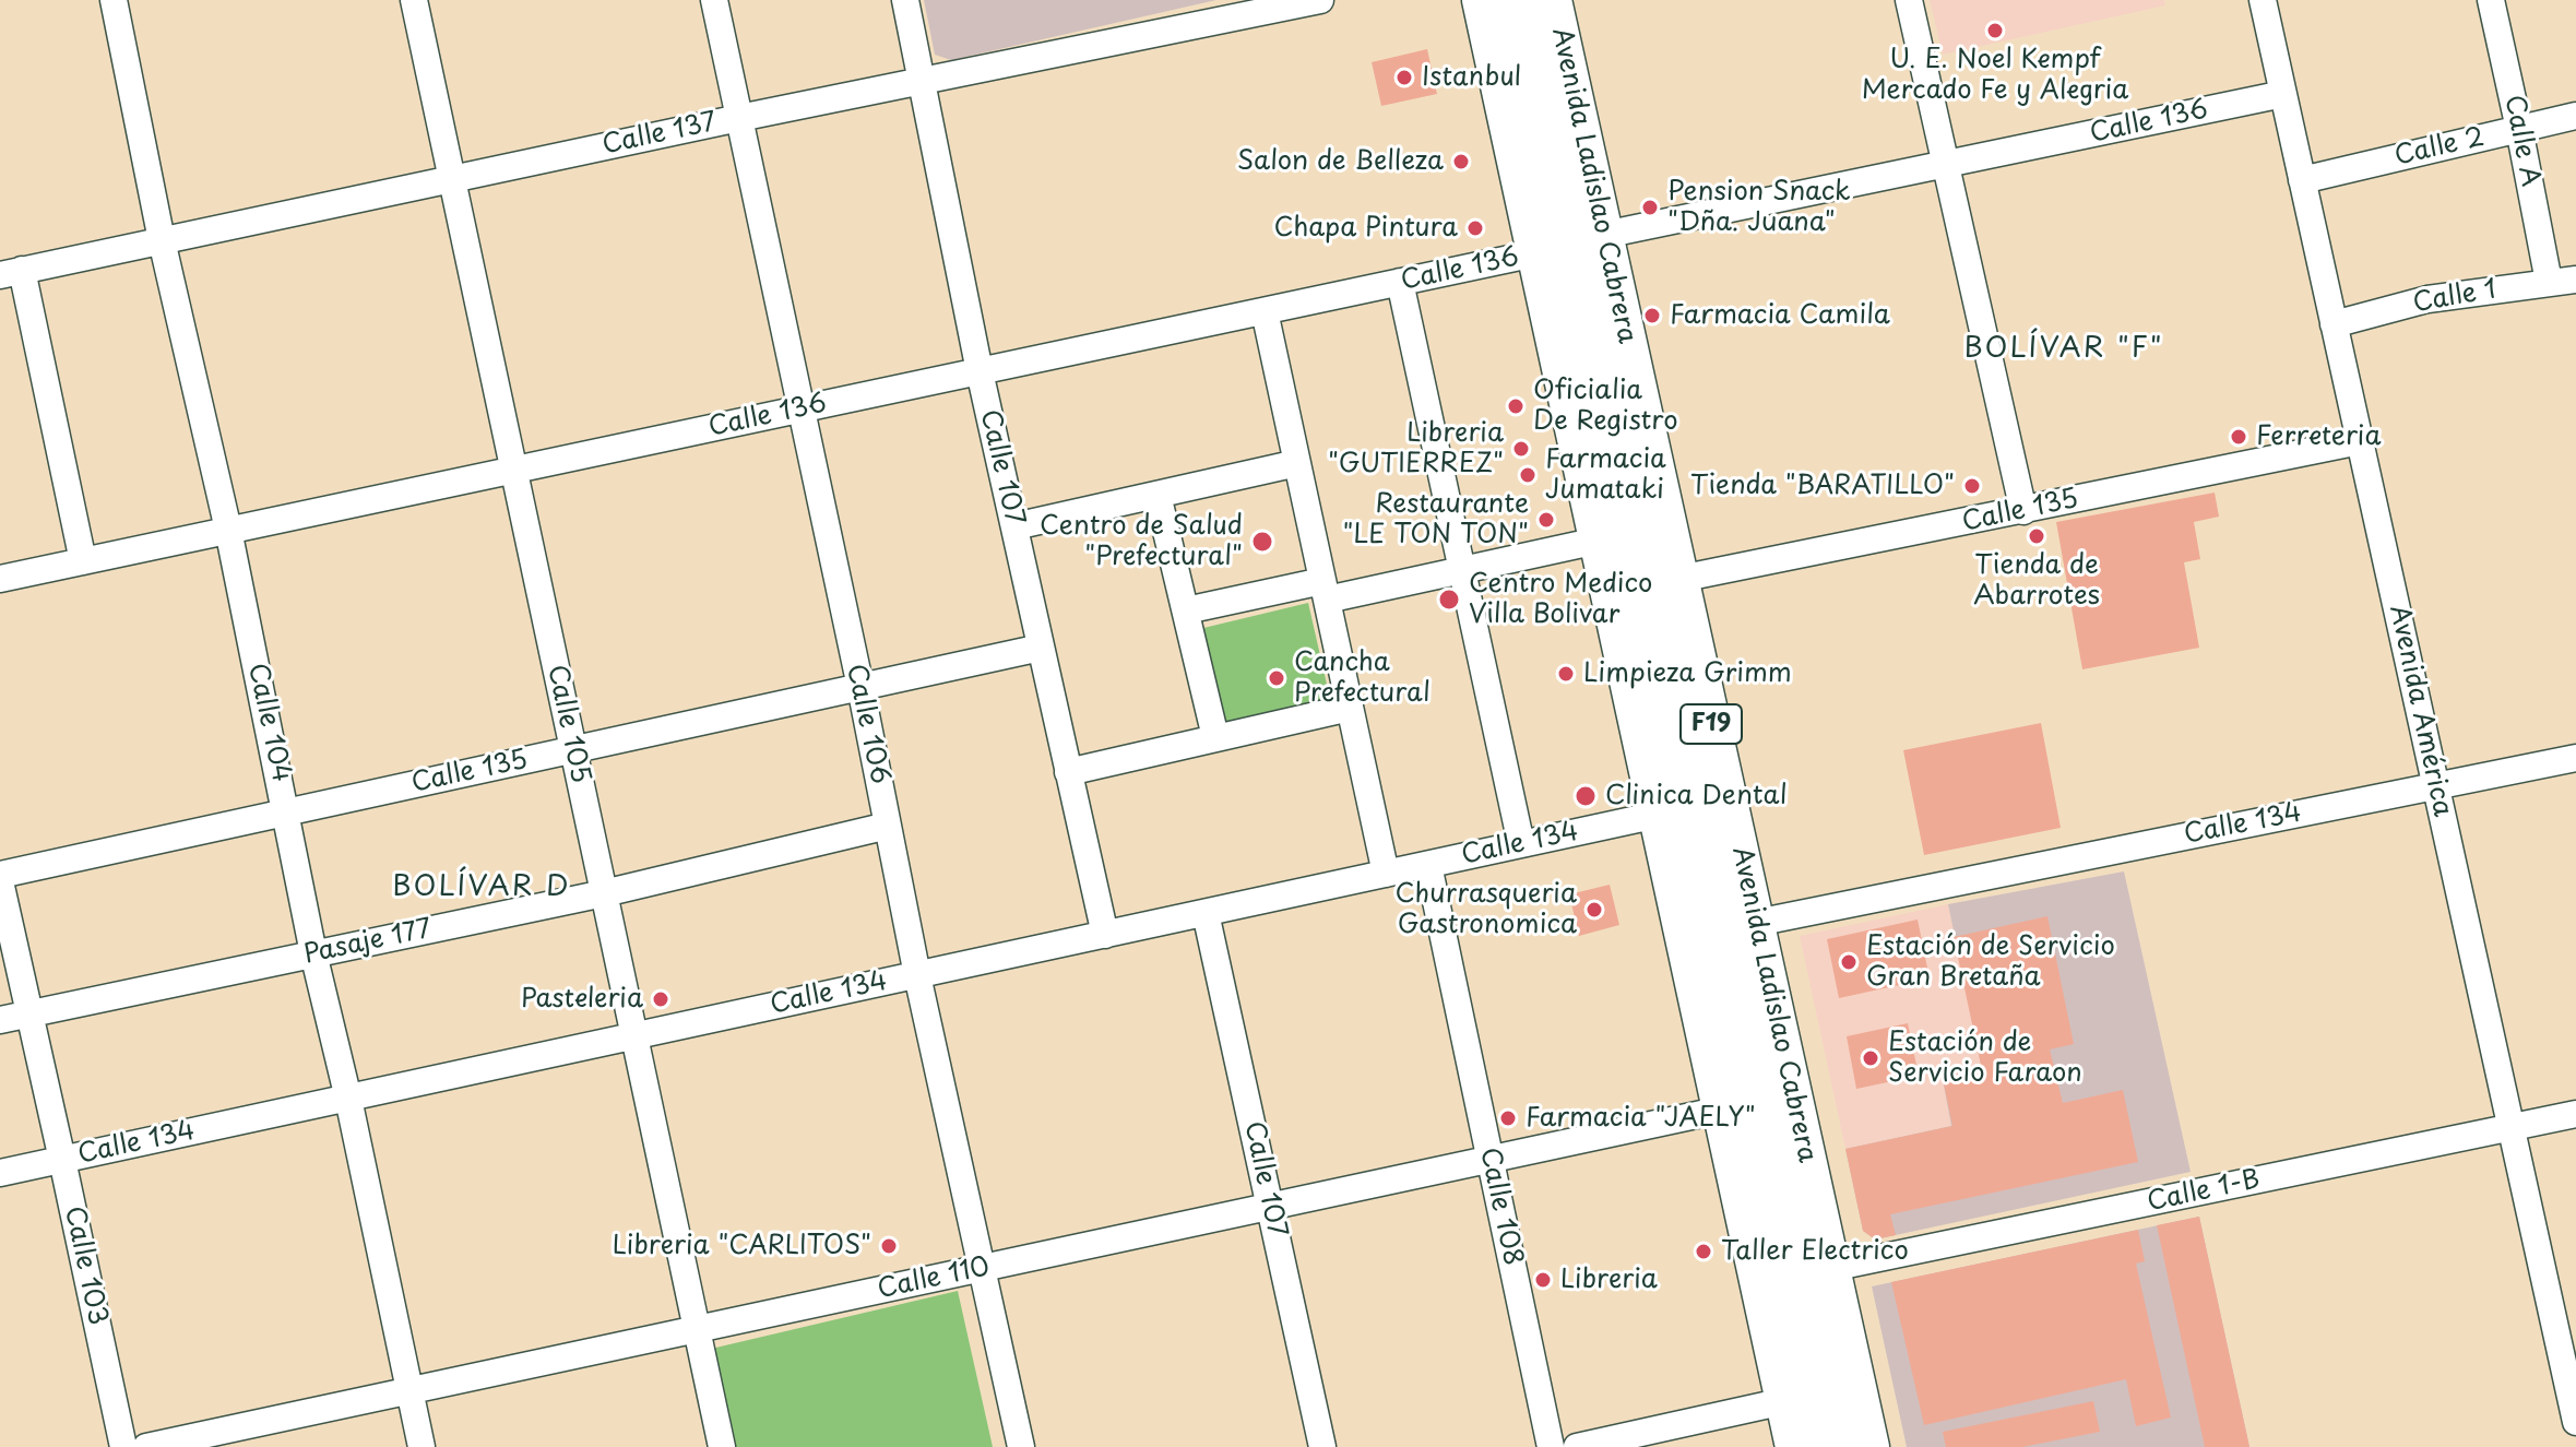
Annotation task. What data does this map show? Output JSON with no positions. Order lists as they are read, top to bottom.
{
  "streets": {
    "highway": ["Avenida Ladislao Cabrera", "F19"],
    "street": [
      "Calle 136",
      "Calle 137",
      "Calle A",
      "Calle 2",
      "Calle 1",
      "Calle 107",
      "Calle 135",
      "Avenida América",
      "Calle 104",
      "Calle 105",
      "Calle 106",
      "Calle 134",
      "Pasaje 177",
      "Calle 1-B",
      "Calle 108",
      "Calle 103",
      "Calle 110"
    ]
  },
  "crossings": [
    ["Calle 136", "Avenida Ladislao Cabrera"],
    ["Calle 136", "Calle 107"],
    ["Calle 136", "Avenida América"],
    ["Calle 136", "Calle 104"],
    ["Calle 136", "Calle 105"],
    ["Calle 136", "Calle 106"],
    ["Calle 136", "F19"],
    ["Calle 137", "Calle 107"],
    ["Calle 137", "Calle 104"],
    ["Calle 137", "Calle 105"],
    ["Calle 137", "Calle 106"],
    ["Calle A", "Calle 2"],
    ["Calle A", "Calle 1"],
    ["Calle 2", "Avenida América"],
    ["Avenida Ladislao Cabrera", "Calle 135"],
    ["Avenida Ladislao Cabrera", "Calle 134"],
    ["Avenida Ladislao Cabrera", "Calle 1-B"],
    ["Calle 1", "Avenida América"],
    ["Calle 107", "Calle 135"],
    ["Calle 107", "Calle 134"],
    ["Calle 107", "Calle 110"],
    ["Calle 135", "Avenida América"],
    ["Calle 135", "Calle 104"],
    ["Calle 135", "Calle 105"],
    ["Calle 135", "Calle 106"],
    ["Calle 135", "Calle 103"],
    ["Avenida América", "Calle 134"],
    ["Avenida América", "Calle 1-B"],
    ["Calle 104", "Calle 134"],
    ["Calle 104", "Pasaje 177"],
    ["Calle 104", "Calle 110"],
    ["Calle 105", "Calle 134"],
    ["Calle 105", "Pasaje 177"],
    ["Calle 105", "Calle 110"],
    ["Calle 106", "Calle 134"],
    ["Calle 106", "Pasaje 177"],
    ["Calle 106", "Calle 110"],
    ["F19", "Calle 134"],
    ["F19", "Calle 110"],
    ["Calle 134", "Calle 108"],
    ["Calle 134", "Calle 103"],
    ["Pasaje 177", "Calle 103"],
    ["Calle 108", "Calle 110"]
  ],
  "districts": ["BOLÍVAR \"F\"", "BOLÍVAR D"],
  "places": [
    "U. E. Noel Kempf Mercado Fe y Alegria",
    "Istanbul",
    "Salon de Belleza",
    "Pension Snack \"Dña. Juana\"",
    "Chapa Pintura",
    "Farmacia Camila",
    "Oficialia De Registro",
    "Ferreteria",
    "Libreria \"GUTIERREZ\"",
    "Farmacia Jumataki",
    "Tienda \"BARATILLO\"",
    "Restaurante \"LE TON TON\"",
    "Tienda de Abarrotes",
    "Centro de Salud \"Prefectural\"",
    "Centro Medico Villa Bolivar",
    "Limpieza Grimm",
    "Cancha Prefectural",
    "Clinica Dental",
    "Churrasqueria Gastronomica",
    "Estación de Servicio Gran Bretaña",
    "Pasteleria",
    "Estación de Servicio Faraon",
    "Farmacia \"JAELY\"",
    "Libreria \"CARLITOS\"",
    "Taller Electrico",
    "Libreria"
  ]
}
